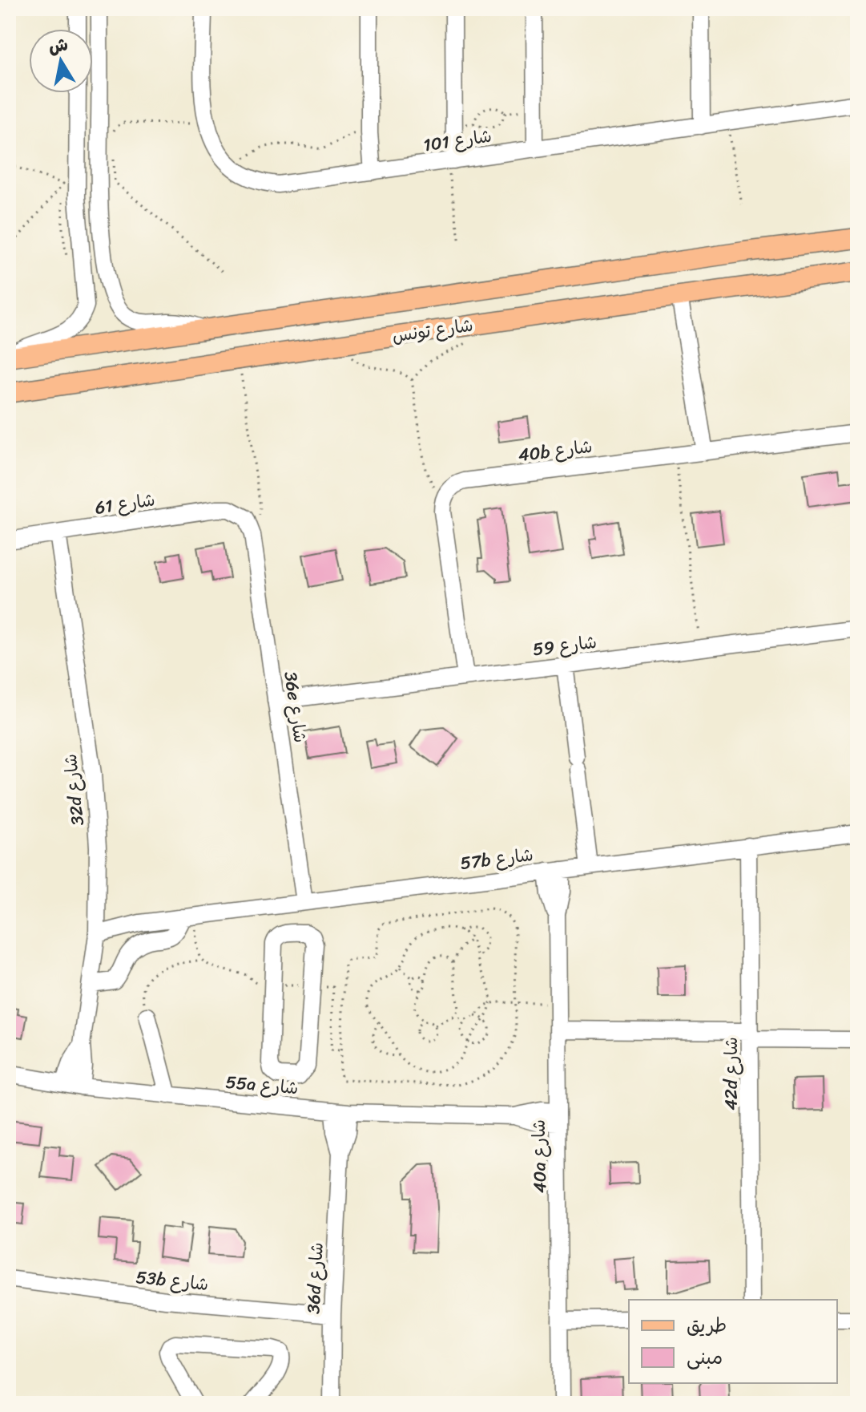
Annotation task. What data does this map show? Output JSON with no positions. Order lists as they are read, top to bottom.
{
  "streets": {
    "main road": ["شارع تونس"],
    "street": [
      "شارع 101",
      "40b شارع",
      "شارع 61",
      "شارع 59",
      "36e شارع",
      "32d شارع",
      "57b شارع",
      "42d شارع",
      "55a شارع",
      "40a شارع",
      "36d شارع",
      "53b شارع"
    ]
  },
  "crossings": [
    ["شارع 61", "36e شارع"],
    ["شارع 61", "32d شارع"],
    ["شارع 59", "36e شارع"],
    ["36e شارع", "57b شارع"],
    ["32d شارع", "57b شارع"],
    ["32d شارع", "55a شارع"],
    ["57b شارع", "42d شارع"],
    ["57b شارع", "40a شارع"],
    ["55a شارع", "40a شارع"],
    ["55a شارع", "36d شارع"],
    ["36d شارع", "53b شارع"]
  ],
  "legend": ["طريق", "مبنى"],
  "north": "top"
}
